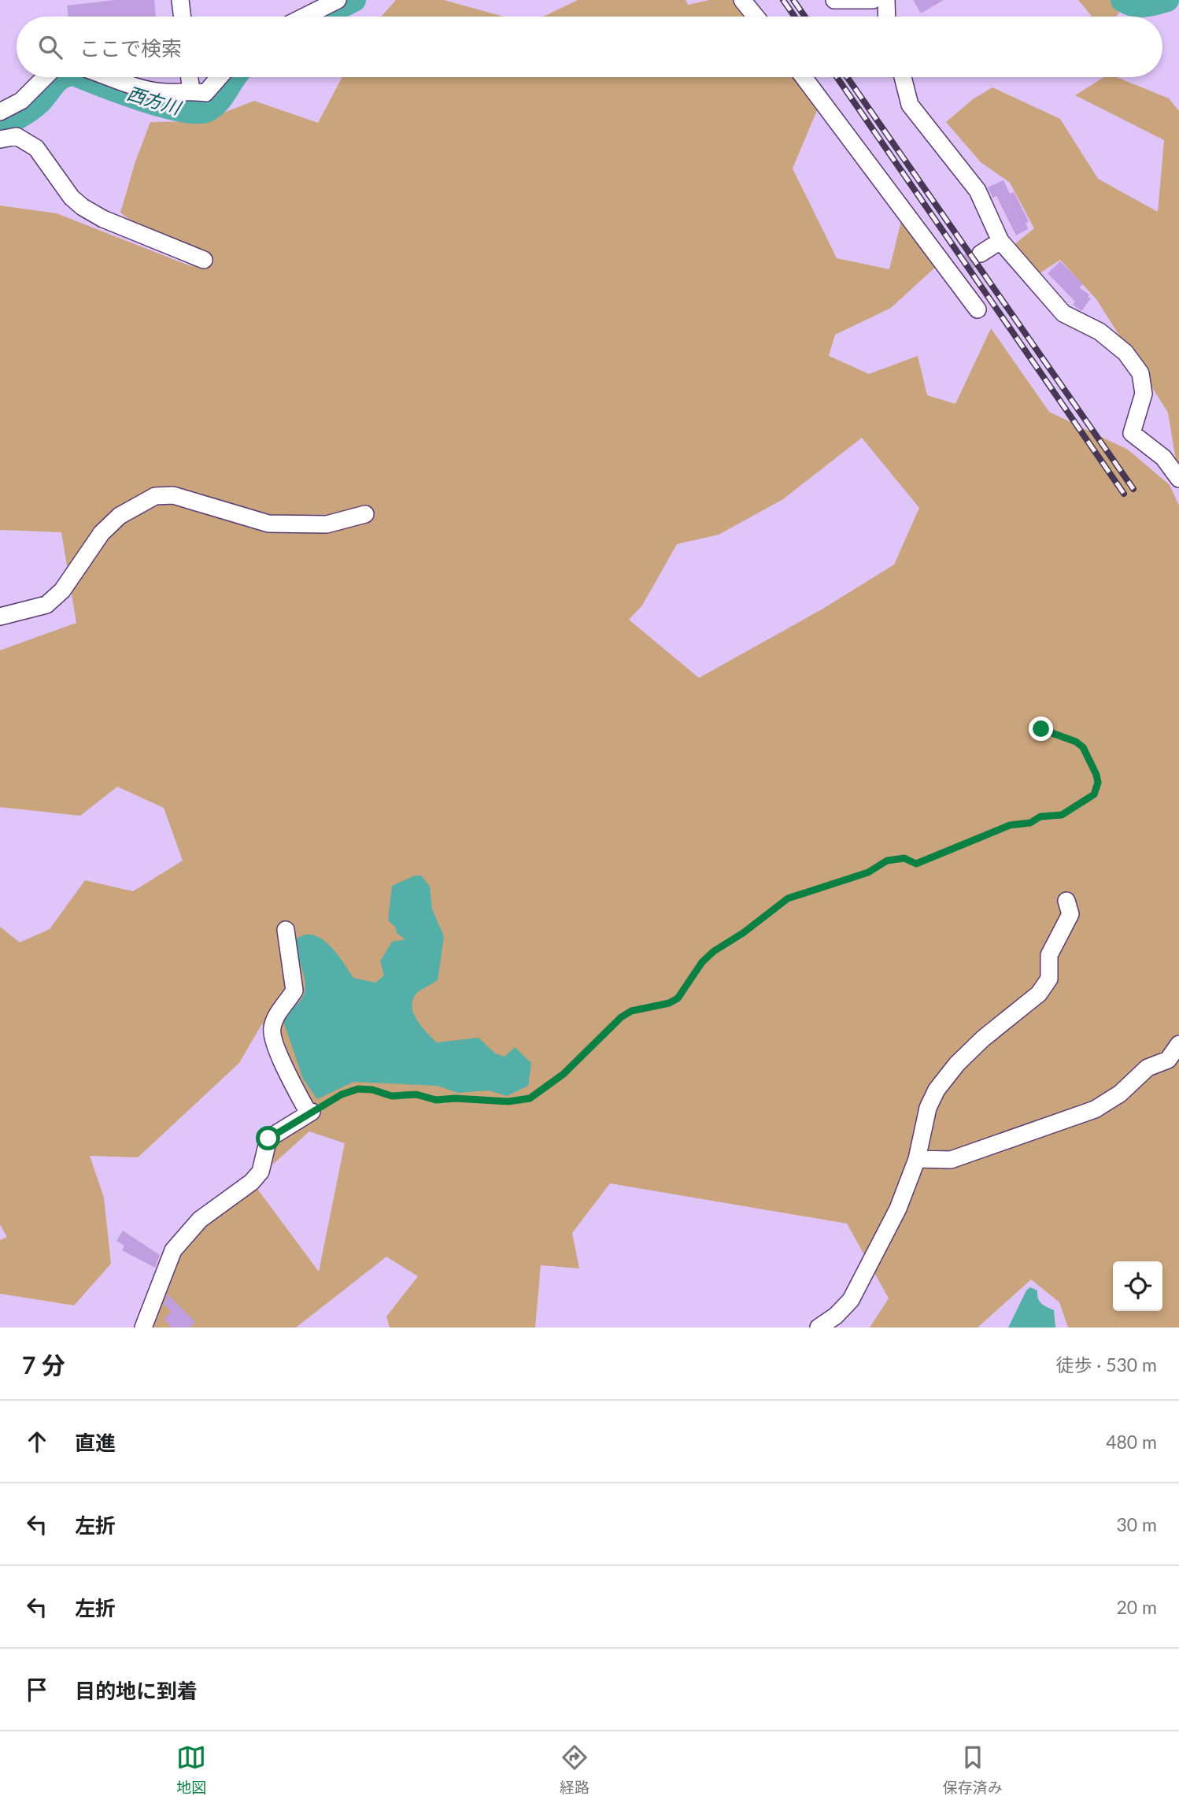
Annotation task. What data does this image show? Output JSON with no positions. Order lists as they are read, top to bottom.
{
  "water": ["西方川"],
  "page": {
    "search": "ここで検索",
    "heading": ["7 分", "徒歩 · 530 m"],
    "list": [
      ["直進", "480 m"],
      ["左折", "30 m"],
      ["左折", "20 m"],
      "目的地に到着"
    ],
    "nav": ["地図", "経路", "保存済み"]
  }
}
